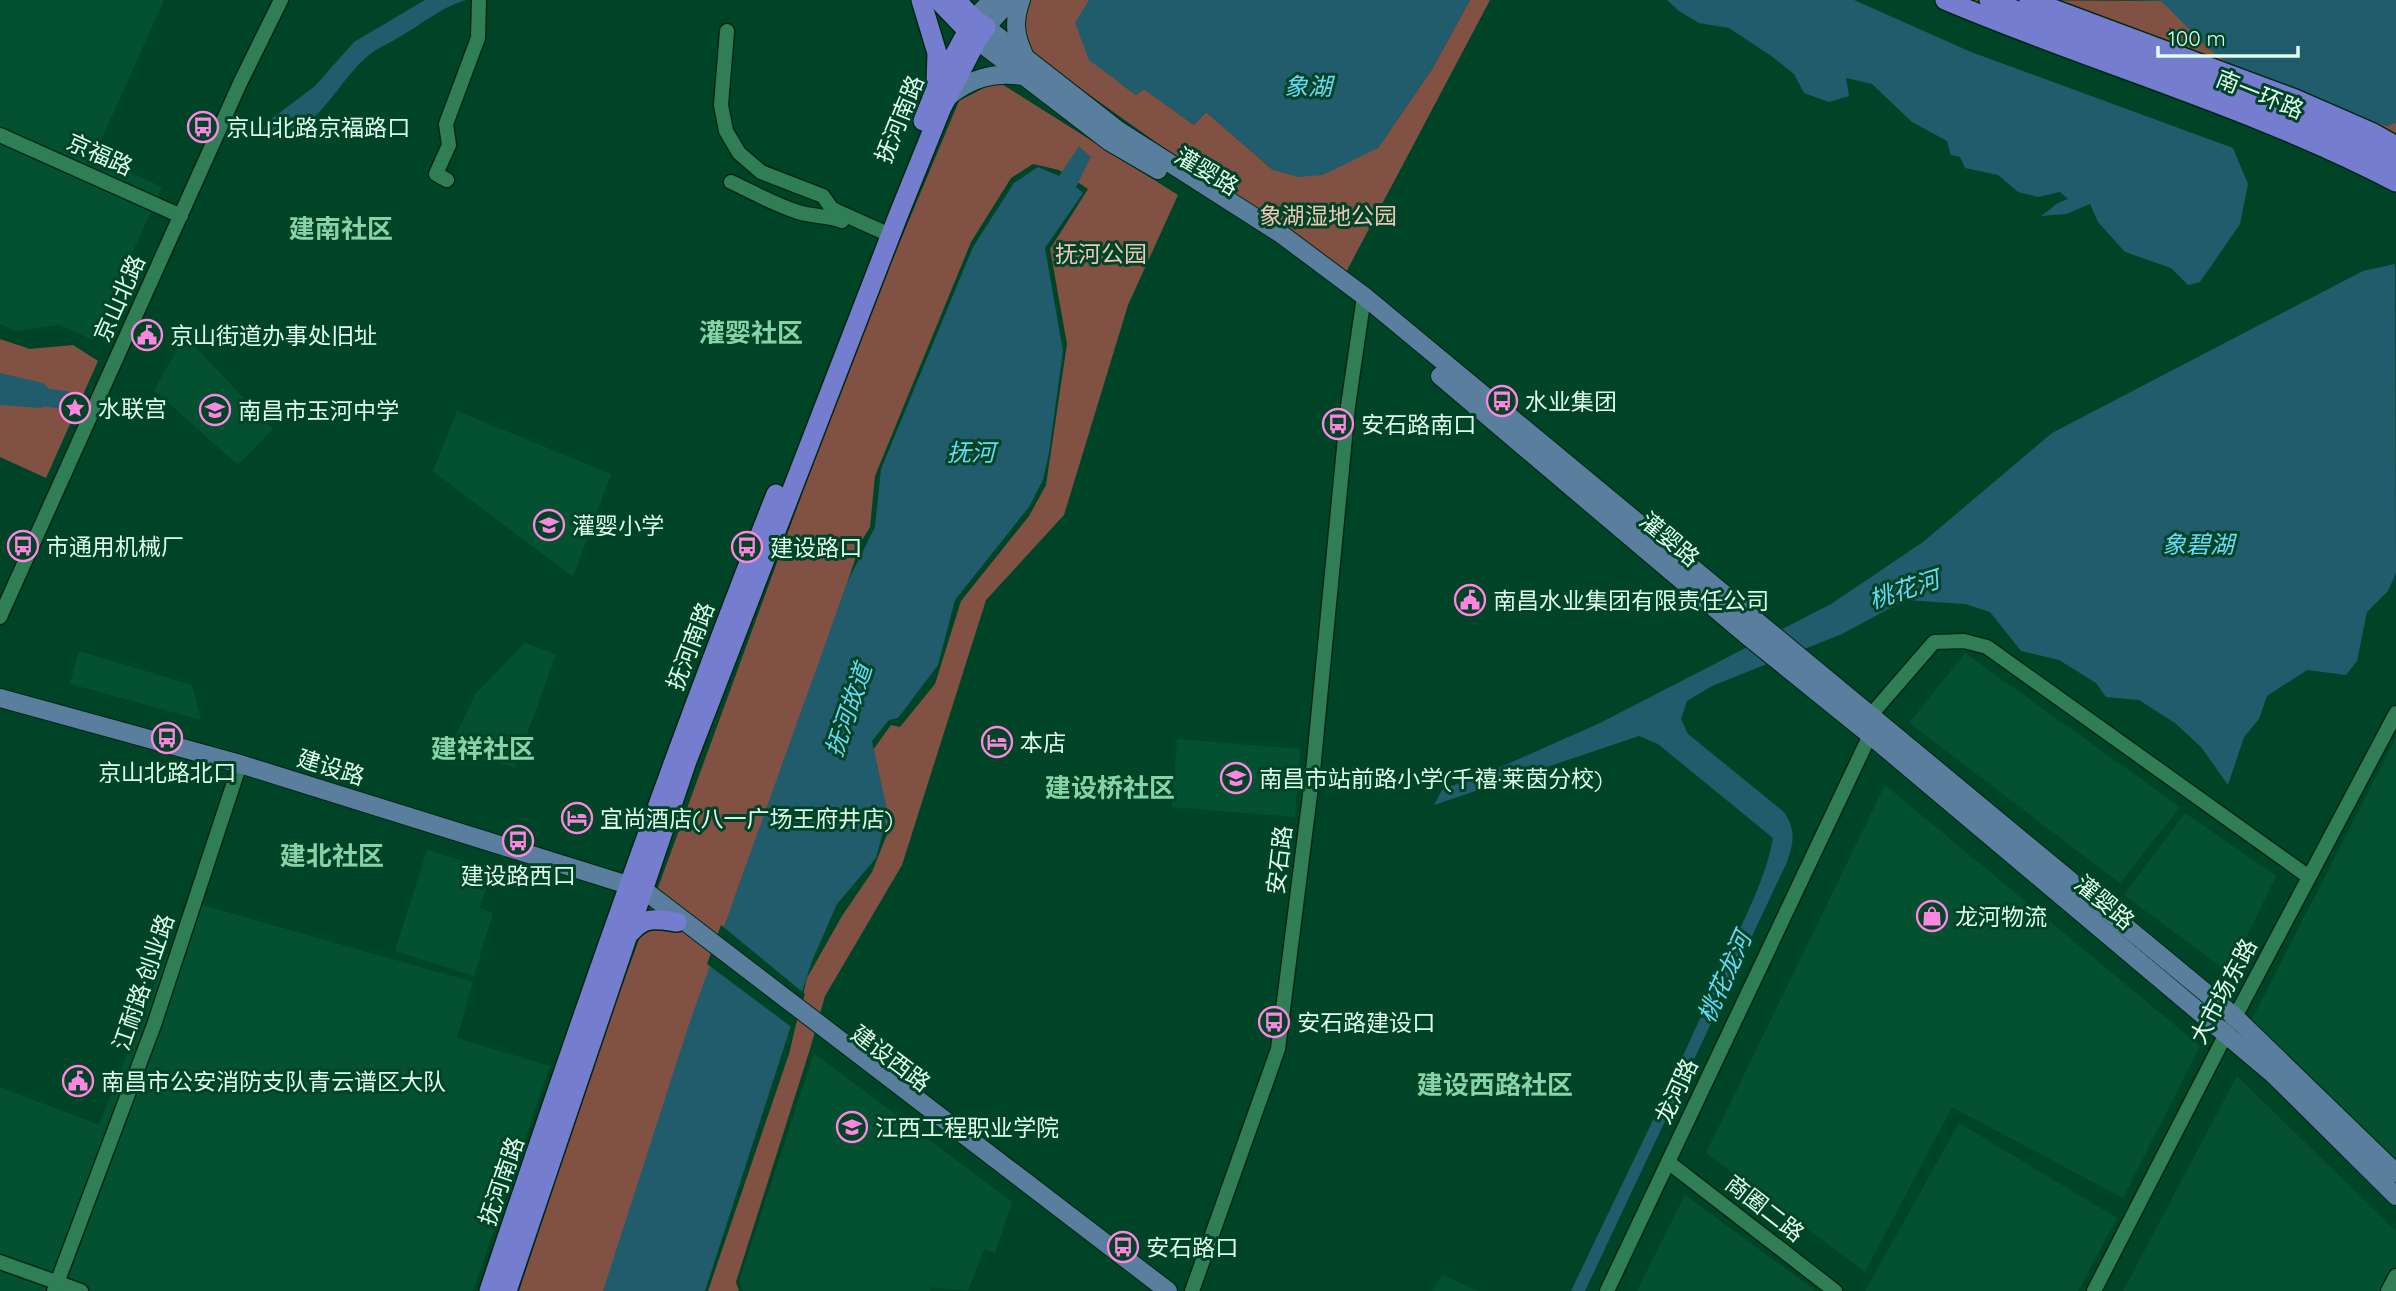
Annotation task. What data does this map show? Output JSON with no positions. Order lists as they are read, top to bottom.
{
  "streets": {
    "highway": ["南一环路", "抚河南路"],
    "main road": ["灌婴路", "建设路", "建设西路"],
    "street": [
      "京福路",
      "京山北路",
      "安石路",
      "江耐路·创业路",
      "大市场东路",
      "龙河路",
      "商圈二路"
    ]
  },
  "crossings": [
    ["抚河南路", "灌婴路"],
    ["抚河南路", "建设路"],
    ["抚河南路", "建设西路"],
    ["京福路", "京山北路"],
    ["灌婴路", "安石路"],
    ["灌婴路", "大市场东路"],
    ["灌婴路", "龙河路"],
    ["建设路", "江耐路·创业路"],
    ["建设路", "建设西路"],
    ["大市场东路", "龙河路"],
    ["龙河路", "商圈二路"]
  ],
  "districts": [
    "建南社区",
    "灌婴社区",
    "建祥社区",
    "建设桥社区",
    "建北社区",
    "建设西路社区"
  ],
  "water": [
    "象湖",
    "抚河",
    "象碧湖",
    "桃花河",
    "抚河故道",
    "桃花龙河"
  ],
  "parks": ["象湖湿地公园", "抚河公园"],
  "places": {
    "bus stop": [
      "京山北路京福路口",
      "水业集团",
      "安石路南口",
      "市通用机械厂",
      "建设路口",
      "京山北路北口",
      "建设路西口",
      "安石路建设口",
      "安石路口"
    ],
    "public building": ["京山街道办事处旧址", "南昌水业集团有限责任公司", "南昌市公安消防支队青云谱区大队"],
    "place": ["水联宫"],
    "school or university": [
      "南昌市玉河中学",
      "灌婴小学",
      "南昌市站前路小学(千禧·莱茵分校)",
      "江西工程职业学院"
    ],
    "hotel": ["本店", "宜尚酒店(八一广场王府井店)"],
    "shop": ["龙河物流"]
  },
  "scale_bar": "100 m"
}
